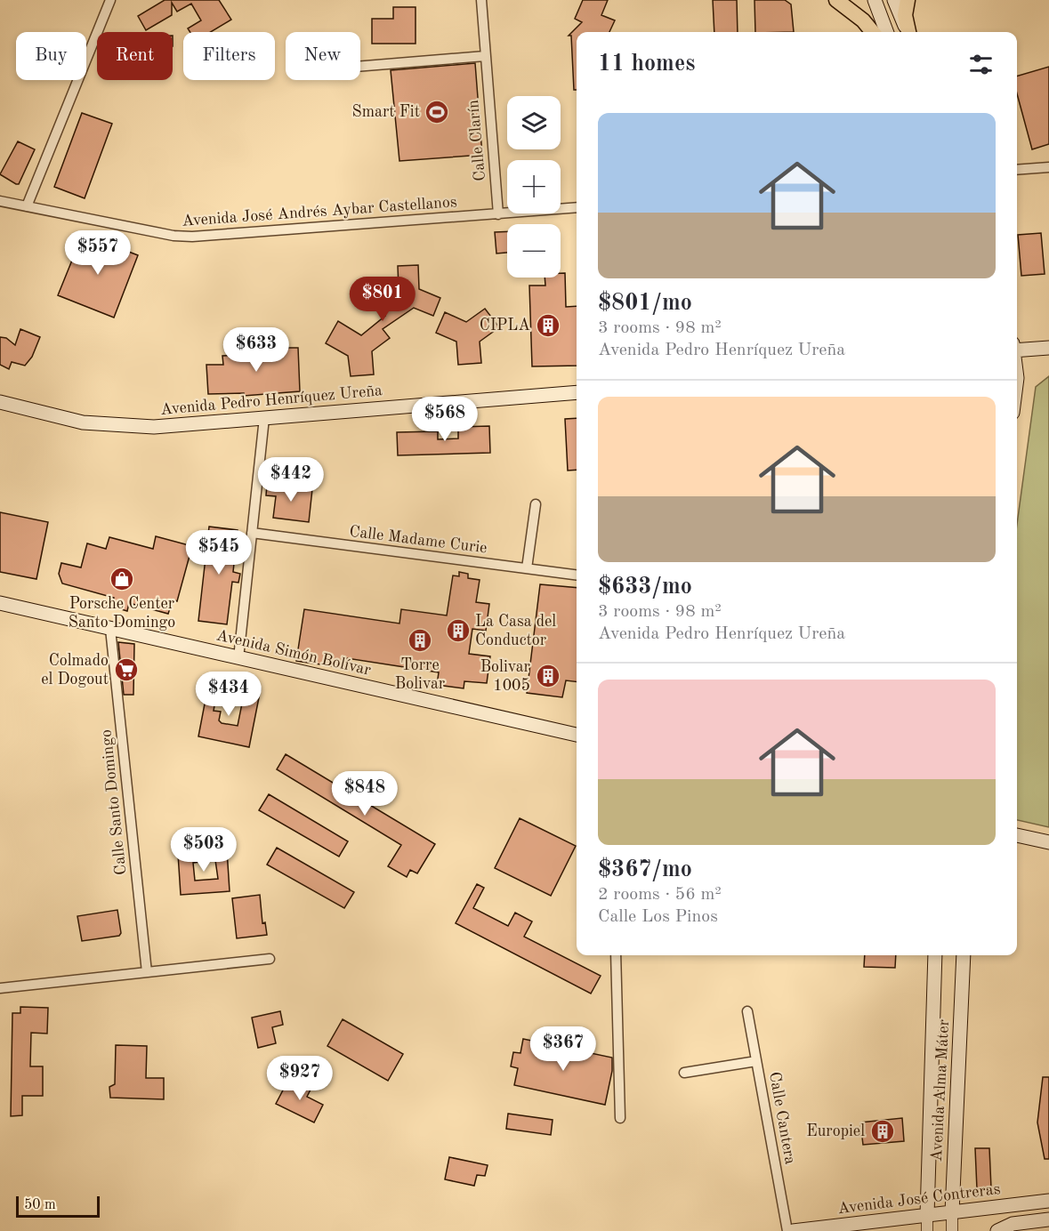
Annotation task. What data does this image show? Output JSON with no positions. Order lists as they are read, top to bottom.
{
  "streets": {
    "main road": [
      "Avenida Pedro Henríquez Ureña",
      "Avenida Simón Bolívar",
      "Avenida Alma Máter",
      "Avenida José Contreras"
    ],
    "street": [
      "Calle Clarín",
      "Avenida José Andrés Aybar Castellanos",
      "Calle Madame Curie",
      "Calle Santo Domingo",
      "Calle Cantera"
    ]
  },
  "crossings": [
    ["Calle Clarín", "Avenida José Andrés Aybar Castellanos"],
    ["Avenida Simón Bolívar", "Calle Santo Domingo"],
    ["Avenida Alma Máter", "Avenida José Contreras"]
  ],
  "places": {
    "sports": ["Smart Fit"],
    "building": [
      "CIPLA",
      "La Casa del Conductor",
      "Torre Bolivar",
      "Bolivar 1005",
      "Europiel"
    ],
    "shop": ["Porsche Center Santo Domingo"],
    "supermarket": ["Colmado el Dogout"]
  },
  "scale_bar": "50 m",
  "page": {
    "chip": [
      "Buy",
      "Rent",
      "Filters",
      "New"
    ],
    "heading": "11 homes",
    "map_buttons": ["+", "−"],
    "list": [
      {
        "name": "$801/mo",
        "note": "3 rooms · 98 m² · Avenida Pedro Henríquez Ureña"
      },
      {
        "name": "$633/mo",
        "note": "3 rooms · 98 m² · Avenida Pedro Henríquez Ureña"
      },
      {
        "name": "$367/mo",
        "note": "2 rooms · 56 m² · Calle Los Pinos"
      }
    ],
    "price": [
      "$557",
      "$801",
      "$633",
      "$568",
      "$442",
      "$545",
      "$434",
      "$848",
      "$503",
      "$367",
      "$927"
    ],
    "scale": "50 m"
  }
}
